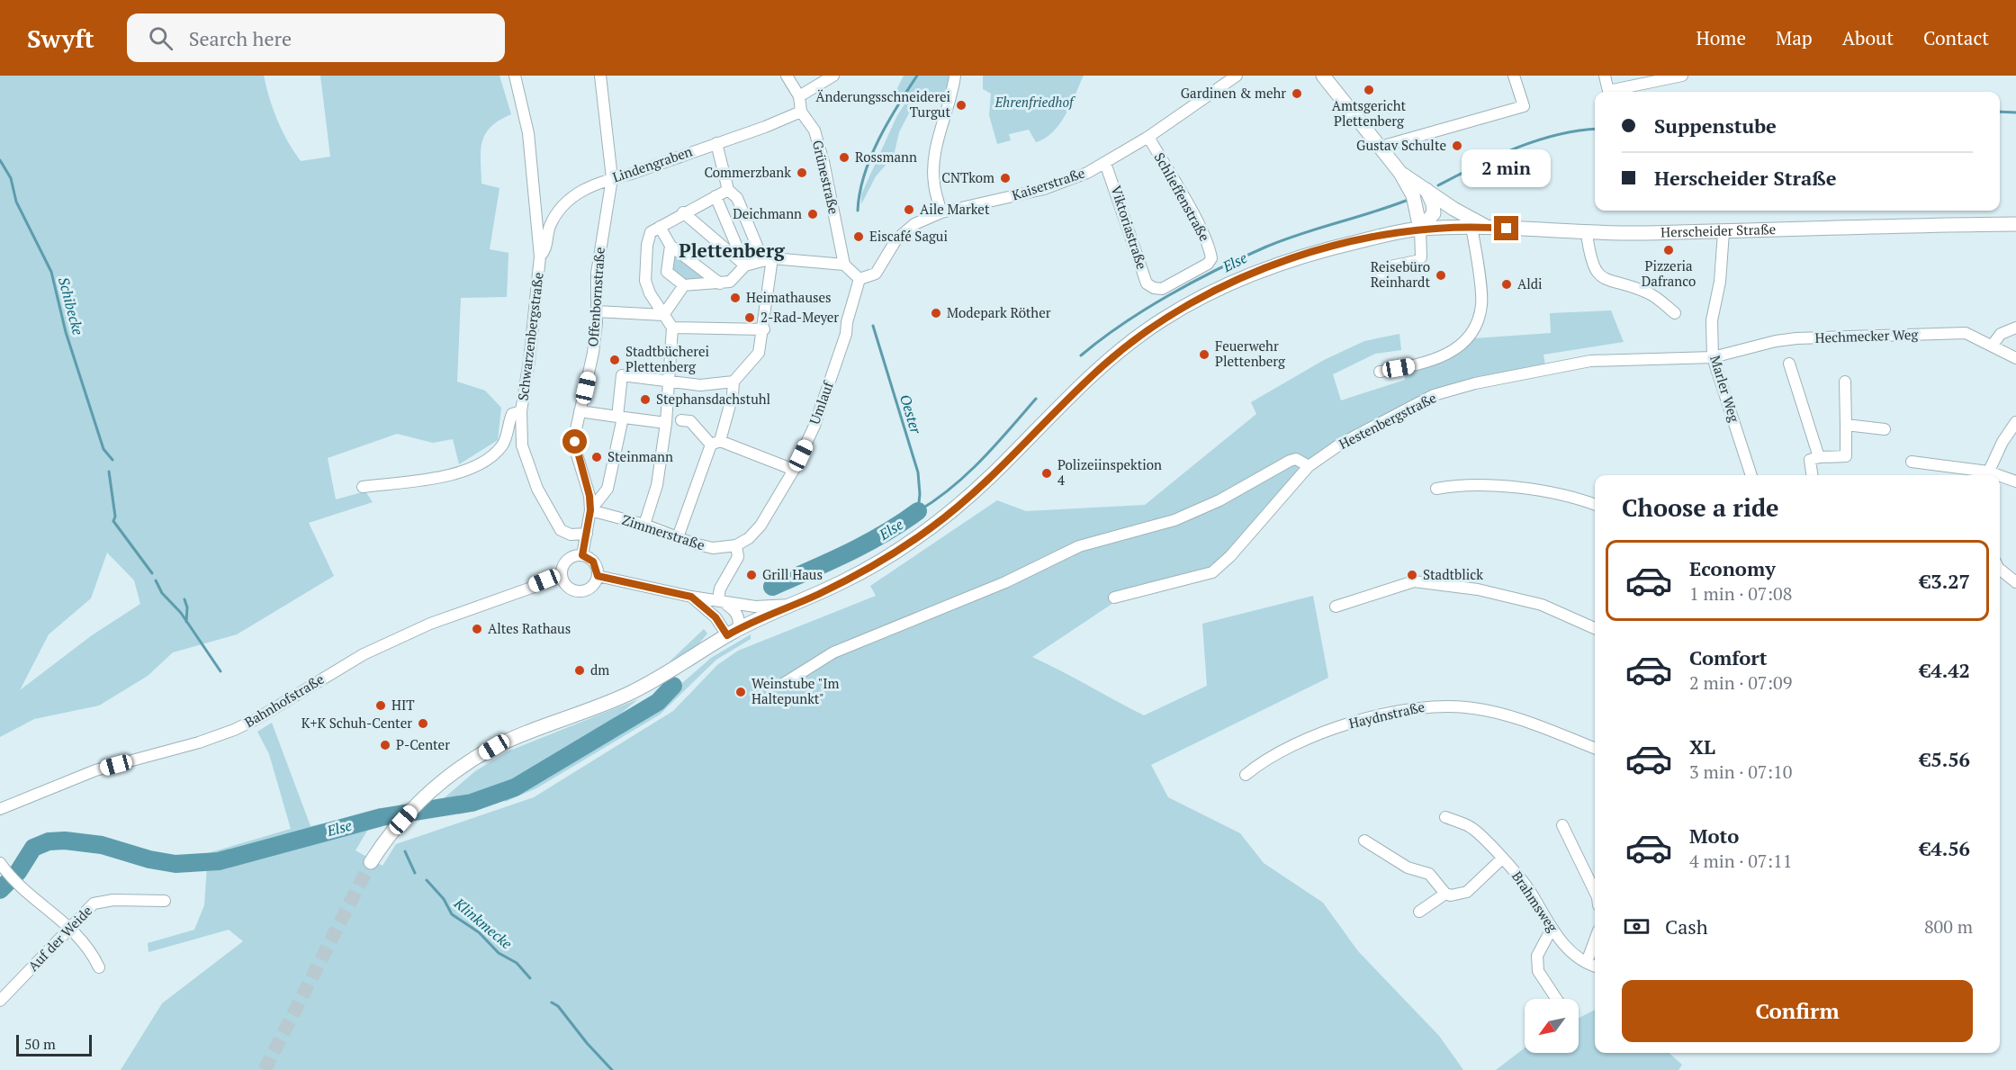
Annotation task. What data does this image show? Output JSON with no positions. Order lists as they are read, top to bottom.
{
  "streets": {
    "main road": ["Herscheider Straße"],
    "street": [
      "Lindengraben",
      "Grünestraße",
      "Kaiserstraße",
      "Schlieffenstraße",
      "Viktoriastraße",
      "Offenbornstraße",
      "Schwarzenbergstraße",
      "Hechmecker Weg",
      "Marler Weg",
      "Umlauf",
      "Hestenbergstraße",
      "Zimmerstraße",
      "Bahnhofstraße",
      "Haydnstraße",
      "Brahmsweg",
      "Auf der Weide"
    ]
  },
  "crossings": [
    ["Lindengraben", "Grünestraße"],
    ["Lindengraben", "Offenbornstraße"],
    ["Lindengraben", "Schwarzenbergstraße"],
    ["Kaiserstraße", "Schlieffenstraße"],
    ["Kaiserstraße", "Viktoriastraße"],
    ["Kaiserstraße", "Umlauf"],
    ["Schlieffenstraße", "Viktoriastraße"],
    ["Herscheider Straße", "Marler Weg"],
    ["Offenbornstraße", "Zimmerstraße"],
    ["Hechmecker Weg", "Marler Weg"],
    ["Hechmecker Weg", "Hestenbergstraße"],
    ["Marler Weg", "Hestenbergstraße"],
    ["Umlauf", "Zimmerstraße"]
  ],
  "districts": ["Plettenberg"],
  "water": [
    "Else",
    "Schibecke",
    "Oester",
    "Klinkmecke"
  ],
  "parks": ["Ehrenfriedhof"],
  "places": [
    "Amtsgericht Plettenberg",
    "Gardinen & mehr",
    "Änderungsschneiderei Turgut",
    "Gustav Schulte",
    "Rossmann",
    "Commerzbank",
    "CNTkom",
    "Aile Market",
    "Deichmann",
    "Eiscafé Sagui",
    "Pizzeria Dafranco",
    "Reisebüro Reinhardt",
    "Aldi",
    "Heimathauses",
    "Modepark Röther",
    "2-Rad-Meyer",
    "Feuerwehr Plettenberg",
    "Stadtbücherei Plettenberg",
    "Stephansdachstuhl",
    "Steinmann",
    "Polizeiinspektion 4",
    "Grill Haus",
    "Stadtblick",
    "Altes Rathaus",
    "dm",
    "Weinstube \"Im Haltepunkt\"",
    "HIT",
    "K+K Schuh-Center",
    "P-Center"
  ],
  "scale_bar": "50 m",
  "north": "bottom left",
  "page": {
    "header": "Swyft",
    "search": "Search here",
    "nav": [
      "Home",
      "Map",
      "About",
      "Contact"
    ],
    "banner": ["Suppenstube", "Herscheider Straße"],
    "bubble": "2 min",
    "heading": "Choose a ride",
    "list": [
      {
        "name": "Economy",
        "note": "1 min · 07:08",
        "value": "€3.27"
      },
      {
        "name": "Comfort",
        "note": "2 min · 07:09",
        "value": "€4.42"
      },
      {
        "name": "XL",
        "note": "3 min · 07:10",
        "value": "€5.56"
      },
      {
        "name": "Moto",
        "note": "4 min · 07:11",
        "value": "€4.56"
      }
    ],
    "pay": ["Cash", "800 m"],
    "buttons": "Confirm",
    "scale": "50 m"
  }
}
